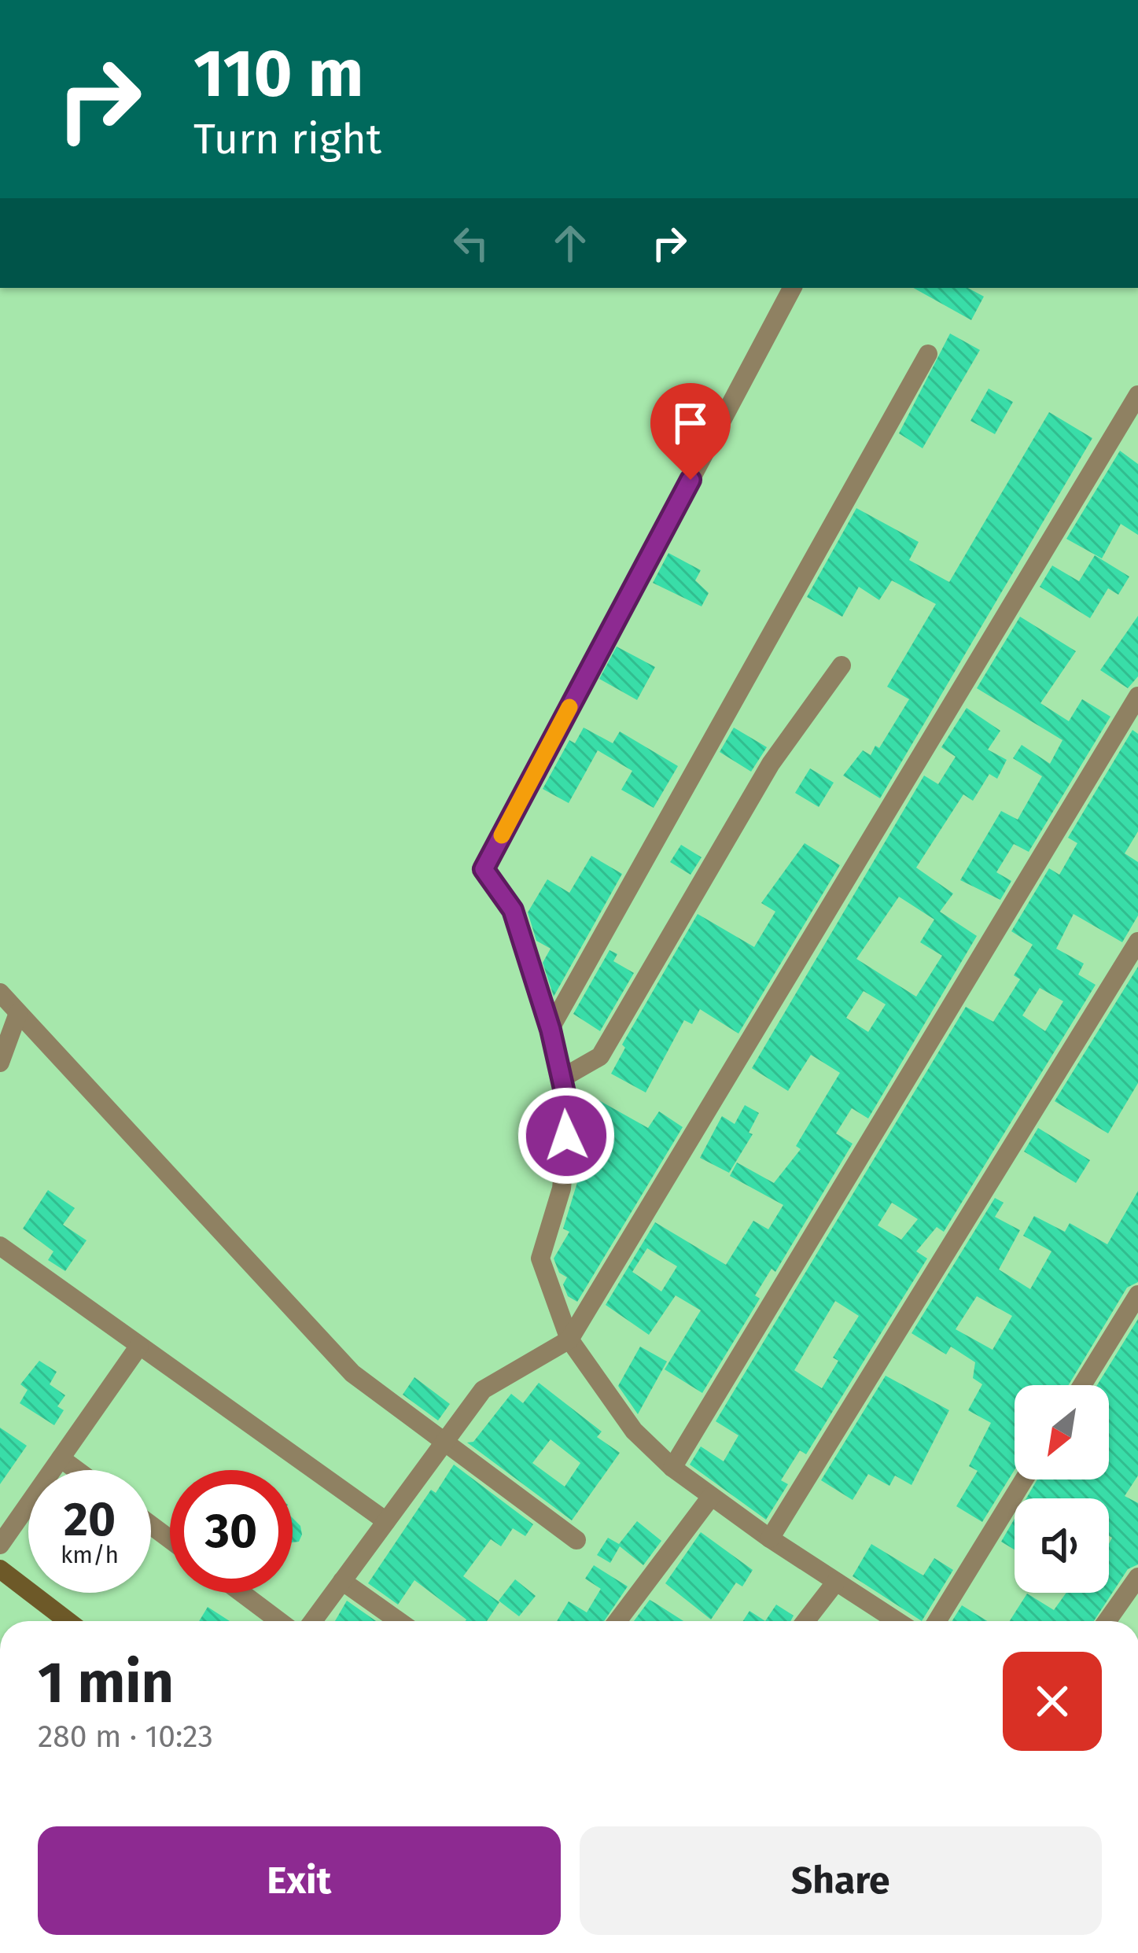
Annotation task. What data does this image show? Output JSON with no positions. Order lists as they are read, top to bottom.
{
  "north": "bottom left",
  "page": {
    "turn": ["110 m", "Turn right"],
    "speed": "20 km/h",
    "limit": "30",
    "heading": ["1 min", "280 m · 10:23"],
    "buttons": ["Exit", "Share"]
  }
}
